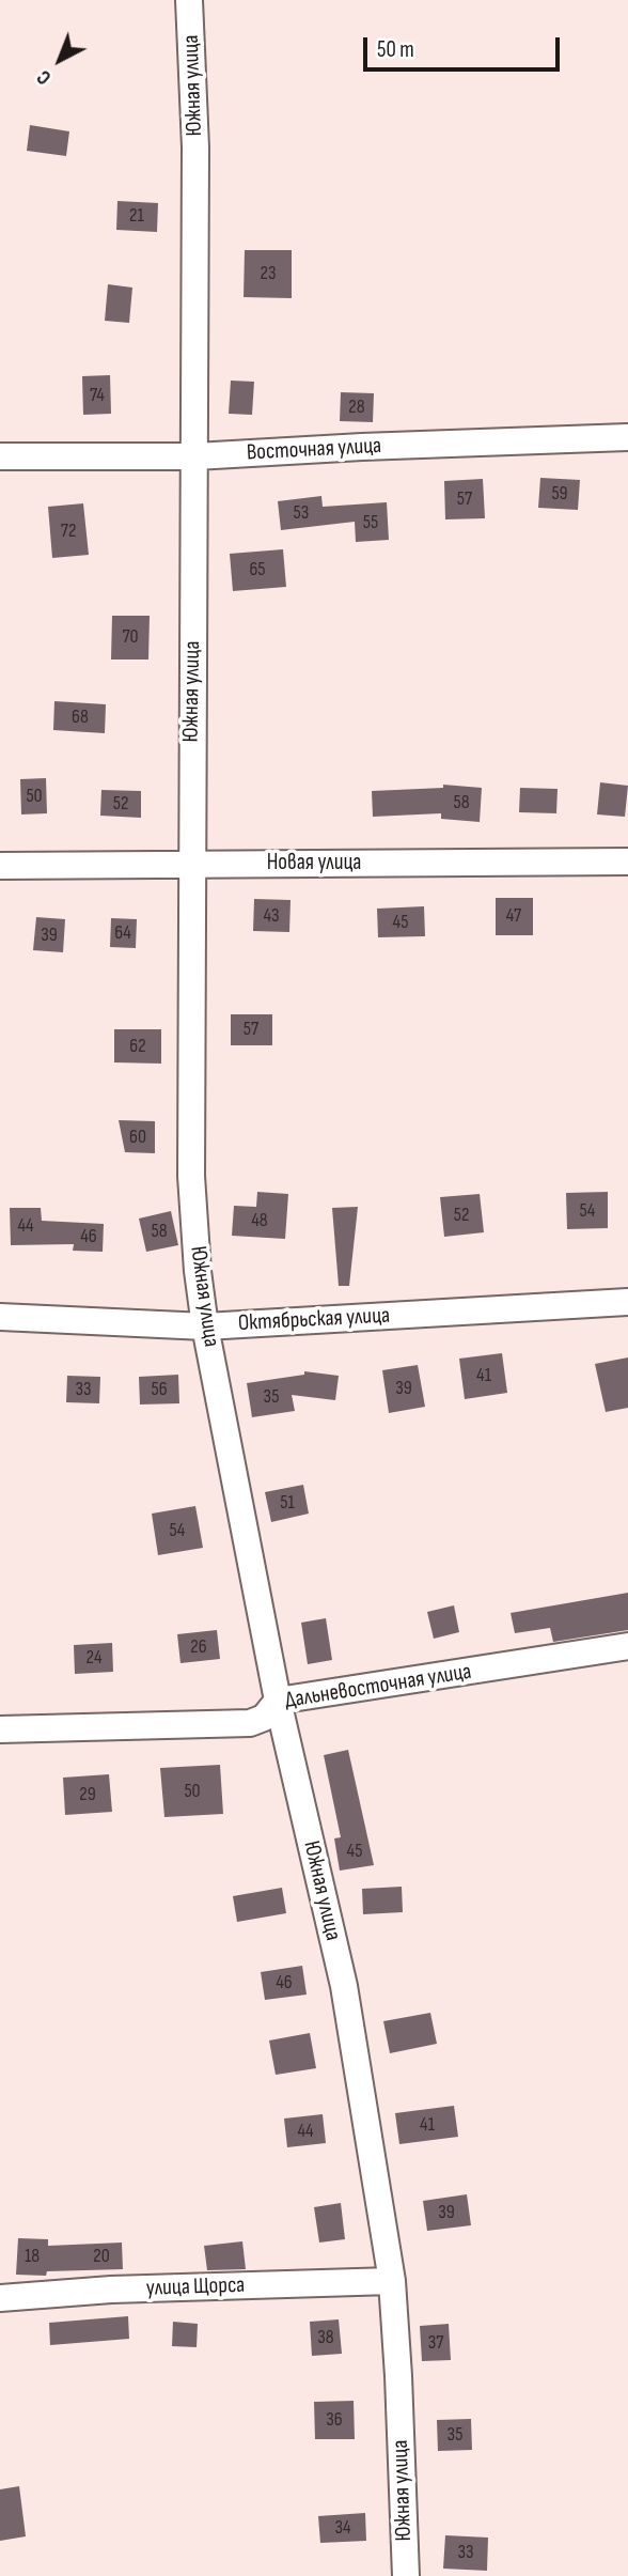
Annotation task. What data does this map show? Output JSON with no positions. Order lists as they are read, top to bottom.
{
  "streets": {
    "street": [
      "Южная улица",
      "Восточная улица",
      "Новая улица",
      "Октябрьская улица",
      "Дальневосточная улица",
      "улица Щорса"
    ]
  },
  "crossings": [
    ["Южная улица", "Восточная улица"],
    ["Южная улица", "Новая улица"],
    ["Южная улица", "Октябрьская улица"],
    ["Южная улица", "Дальневосточная улица"],
    ["Южная улица", "улица Щорса"]
  ],
  "house_numbers": [
    "21",
    "23",
    "74",
    "28",
    "59",
    "57",
    "53",
    "55",
    "72",
    "65",
    "70",
    "68",
    "50",
    "58",
    "52",
    "43",
    "47",
    "45",
    "64",
    "39",
    "57",
    "62",
    "60",
    "54",
    "52",
    "48",
    "44",
    "58",
    "46",
    "41",
    "39",
    "33",
    "56",
    "35",
    "51",
    "54",
    "26",
    "24",
    "50",
    "29",
    "45",
    "46",
    "41",
    "44",
    "39",
    "18",
    "20",
    "38",
    "37",
    "36",
    "35",
    "34",
    "33"
  ],
  "scale_bar": "50 m",
  "north": "bottom left"
}
